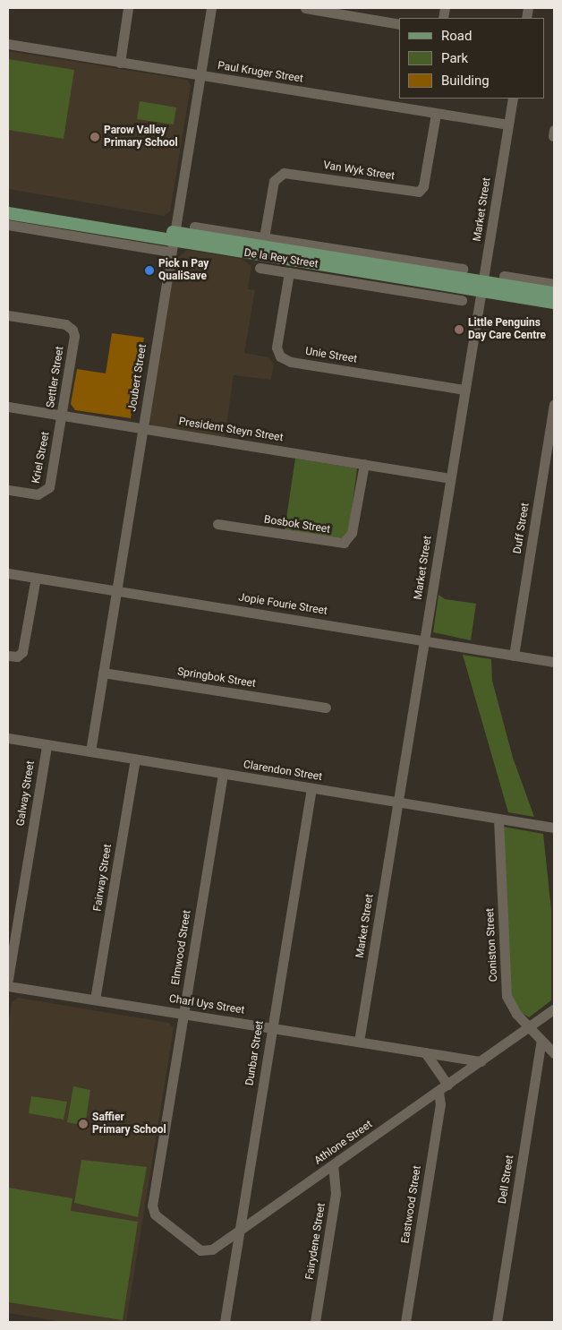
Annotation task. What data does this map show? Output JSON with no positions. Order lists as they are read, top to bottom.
{
  "streets": {
    "main road": ["De la Rey Street"],
    "street": [
      "Paul Kruger Street",
      "Van Wyk Street",
      "Market Street",
      "Unie Street",
      "Settler Street",
      "Joubert Street",
      "President Steyn Street",
      "Kriel Street",
      "Bosbok Street",
      "Duff Street",
      "Jopie Fourie Street",
      "Springbok Street",
      "Clarendon Street",
      "Galway Street",
      "Fairway Street",
      "Coniston Street",
      "Elmwood Street",
      "Charl Uys Street",
      "Dunbar Street",
      "Athlone Street",
      "Dell Street",
      "Eastwood Street",
      "Fairydene Street"
    ]
  },
  "crossings": [
    ["Paul Kruger Street", "Van Wyk Street"],
    ["Paul Kruger Street", "Market Street"],
    ["Paul Kruger Street", "Joubert Street"],
    ["Van Wyk Street", "De la Rey Street"],
    ["Market Street", "De la Rey Street"],
    ["Market Street", "Unie Street"],
    ["Market Street", "President Steyn Street"],
    ["Market Street", "Jopie Fourie Street"],
    ["Market Street", "Clarendon Street"],
    ["Market Street", "Charl Uys Street"],
    ["De la Rey Street", "Unie Street"],
    ["De la Rey Street", "Joubert Street"],
    ["Settler Street", "President Steyn Street"],
    ["Settler Street", "Kriel Street"],
    ["Joubert Street", "President Steyn Street"],
    ["Joubert Street", "Jopie Fourie Street"],
    ["Joubert Street", "Springbok Street"],
    ["Joubert Street", "Clarendon Street"],
    ["President Steyn Street", "Kriel Street"],
    ["President Steyn Street", "Bosbok Street"],
    ["Duff Street", "Jopie Fourie Street"],
    ["Clarendon Street", "Galway Street"],
    ["Clarendon Street", "Fairway Street"],
    ["Clarendon Street", "Coniston Street"],
    ["Clarendon Street", "Elmwood Street"],
    ["Clarendon Street", "Dunbar Street"],
    ["Fairway Street", "Charl Uys Street"],
    ["Coniston Street", "Athlone Street"],
    ["Coniston Street", "Dell Street"],
    ["Elmwood Street", "Charl Uys Street"],
    ["Elmwood Street", "Athlone Street"],
    ["Charl Uys Street", "Dunbar Street"],
    ["Charl Uys Street", "Athlone Street"],
    ["Dunbar Street", "Athlone Street"],
    ["Athlone Street", "Eastwood Street"],
    ["Athlone Street", "Fairydene Street"]
  ],
  "places": [
    "Parow Valley Primary School",
    "Pick n Pay QualiSave",
    "Little Penguins Day Care Centre",
    "Saffier Primary School"
  ],
  "legend": ["Road", "Park", "Building"]
}
